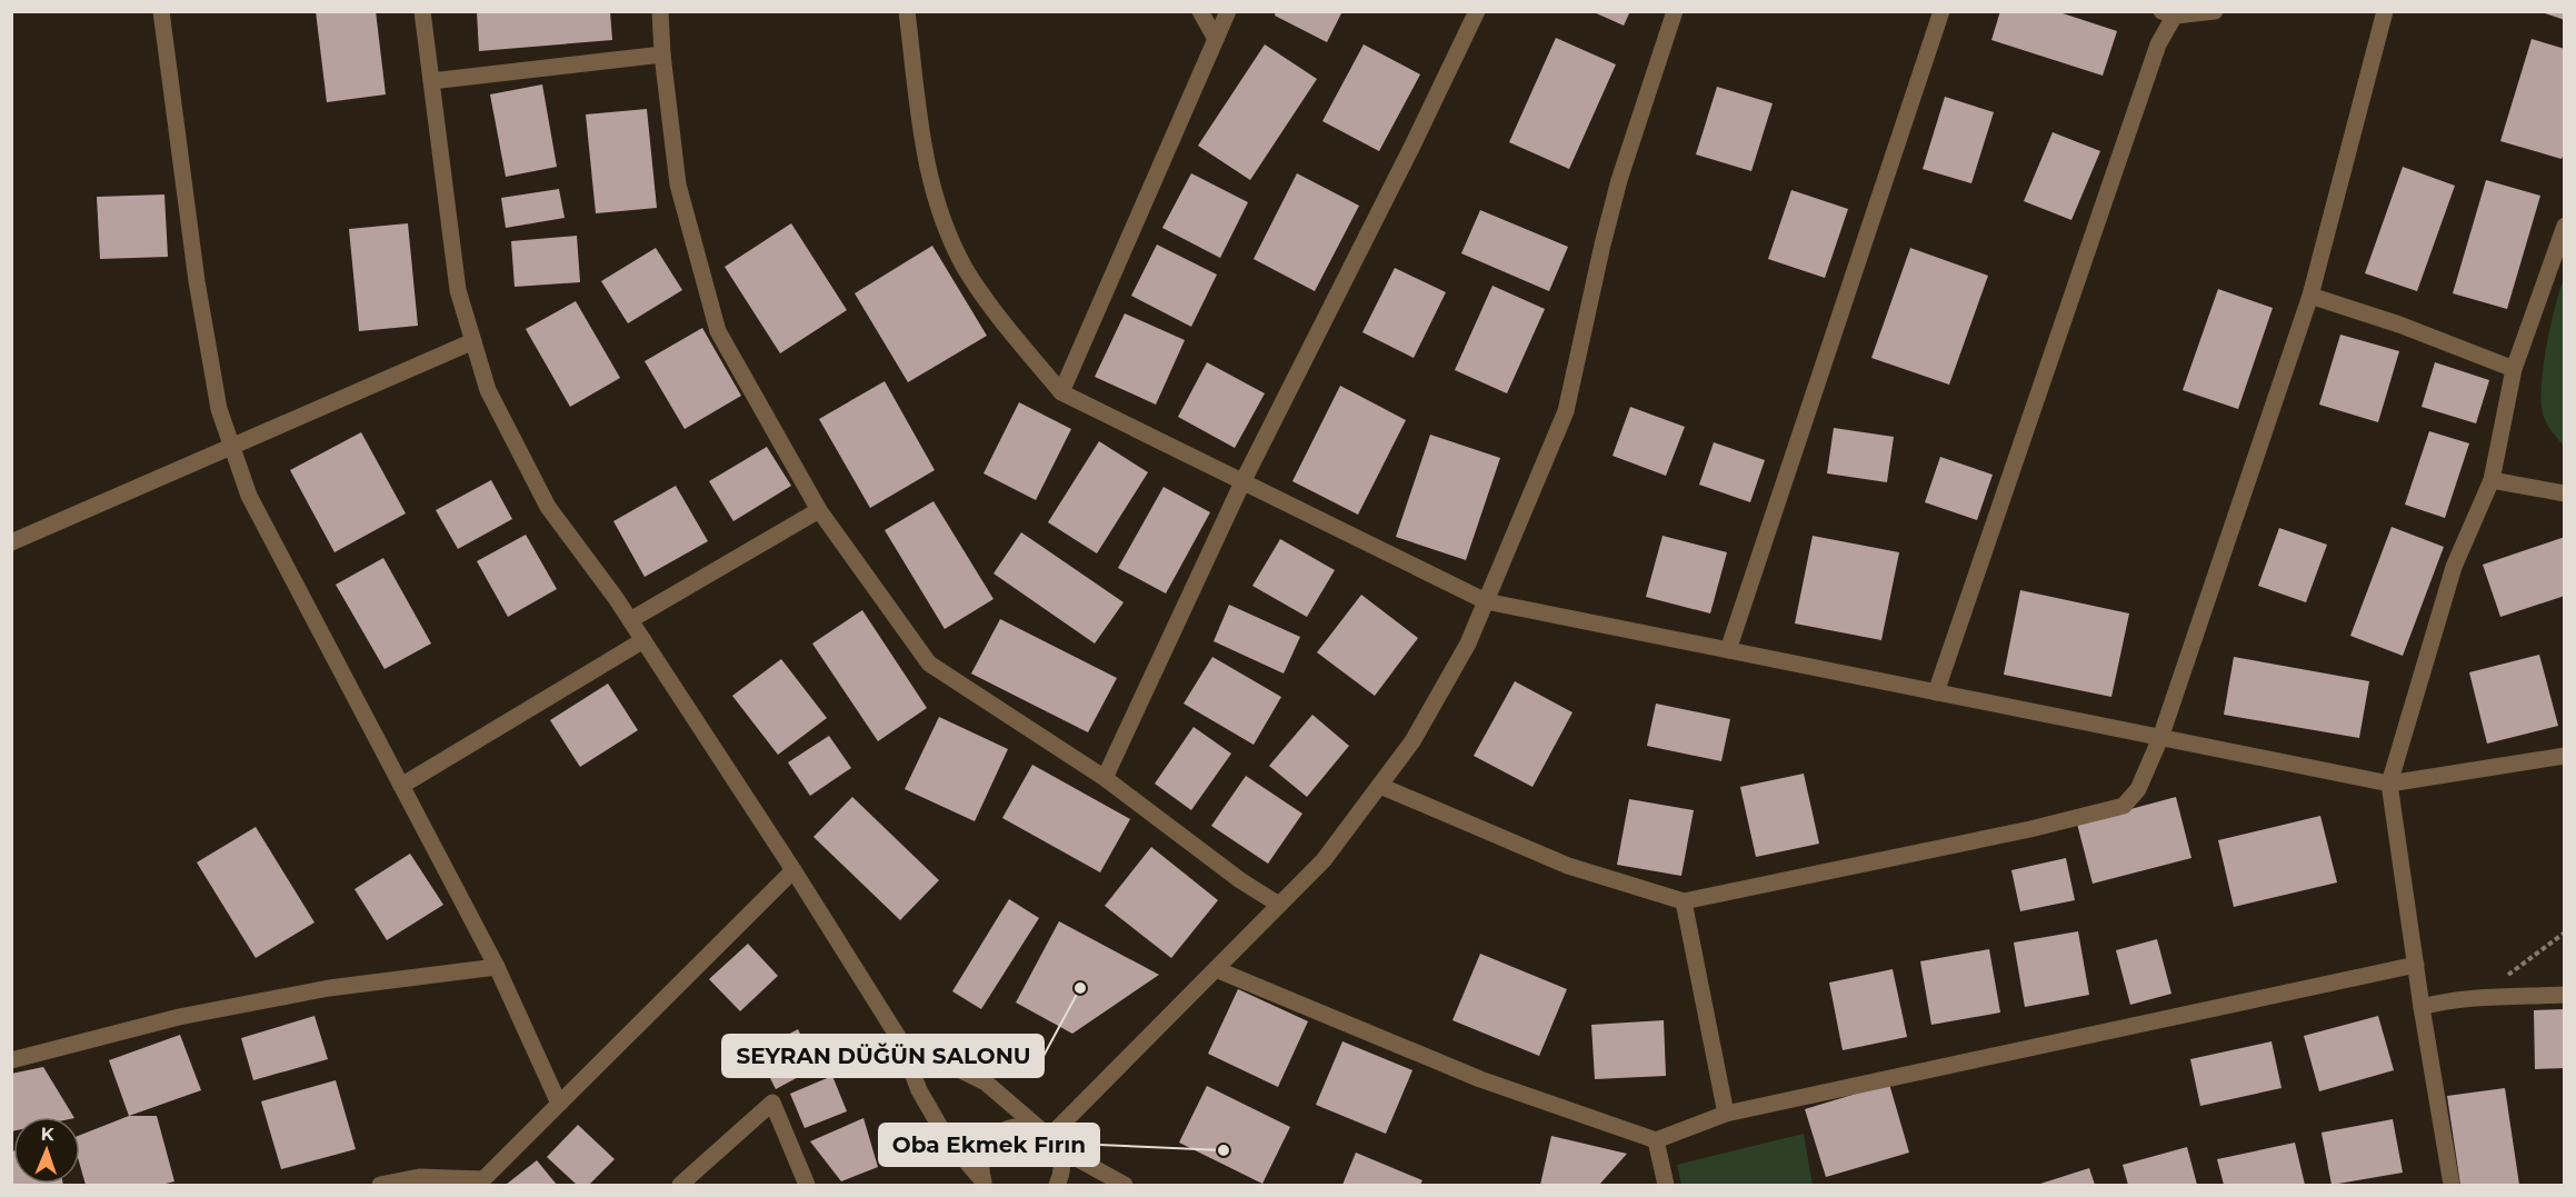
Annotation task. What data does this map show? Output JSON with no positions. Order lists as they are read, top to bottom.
{
  "places": ["SEYRAN DÜĞÜN SALONU", "Oba Ekmek Fırın"],
  "north": "top"
}
